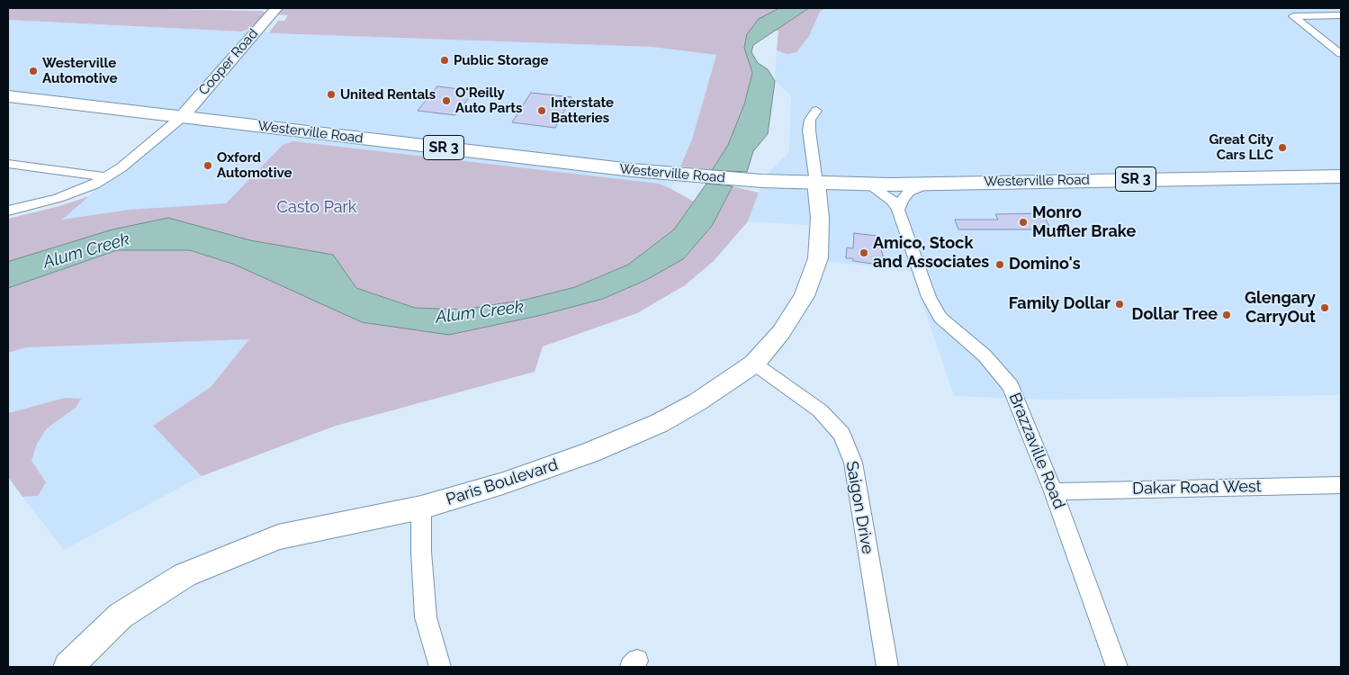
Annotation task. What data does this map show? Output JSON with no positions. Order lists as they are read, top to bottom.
{
  "streets": {
    "main road": ["Westerville Road", "SR 3"],
    "street": [
      "Cooper Road",
      "Brazzaville Road",
      "Paris Boulevard",
      "Dakar Road West",
      "Saigon Drive"
    ]
  },
  "crossings": [
    ["Cooper Road", "Westerville Road"],
    ["Westerville Road", "Brazzaville Road"],
    ["Westerville Road", "Paris Boulevard"],
    ["Brazzaville Road", "Dakar Road West"],
    ["Paris Boulevard", "Saigon Drive"]
  ],
  "water": ["Alum Creek"],
  "parks": ["Casto Park"],
  "places": [
    "Public Storage",
    "Westerville Automotive",
    "United Rentals",
    "O'Reilly Auto Parts",
    "Interstate Batteries",
    "Great City Cars LLC",
    "Oxford Automotive",
    "Monro Muffler Brake",
    "Amico, Stock and Associates",
    "Domino's",
    "Family Dollar",
    "Glengary CarryOut",
    "Dollar Tree"
  ]
}
